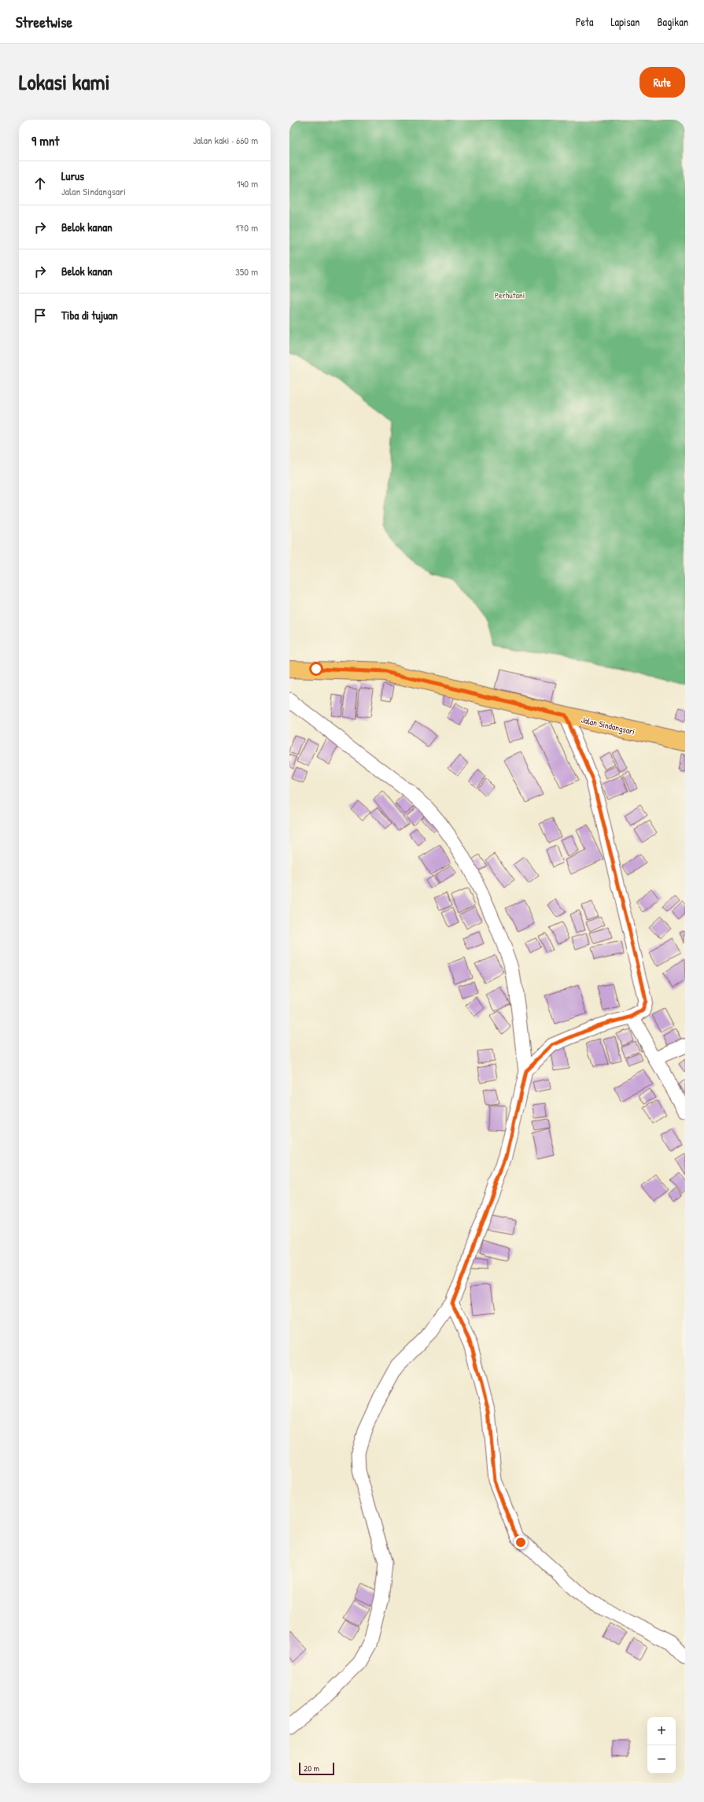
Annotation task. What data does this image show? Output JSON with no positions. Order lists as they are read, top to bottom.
{
  "streets": {
    "main road": ["Jalan Sindangsari"]
  },
  "parks": ["Perhutani"],
  "scale_bar": "20 m",
  "page": {
    "header": "Streetwise",
    "nav": ["Peta", "Lapisan", "Bagikan"],
    "title": "Lokasi kami",
    "buttons": "Rute",
    "heading": ["9 mnt", "Jalan kaki · 660 m"],
    "list": [
      ["Lurus", "Jalan Sindangsari", "140 m"],
      ["Belok kanan", "170 m"],
      ["Belok kanan", "350 m"],
      "Tiba di tujuan"
    ],
    "map_buttons": ["+", "−"],
    "scale": "20 m"
  }
}
